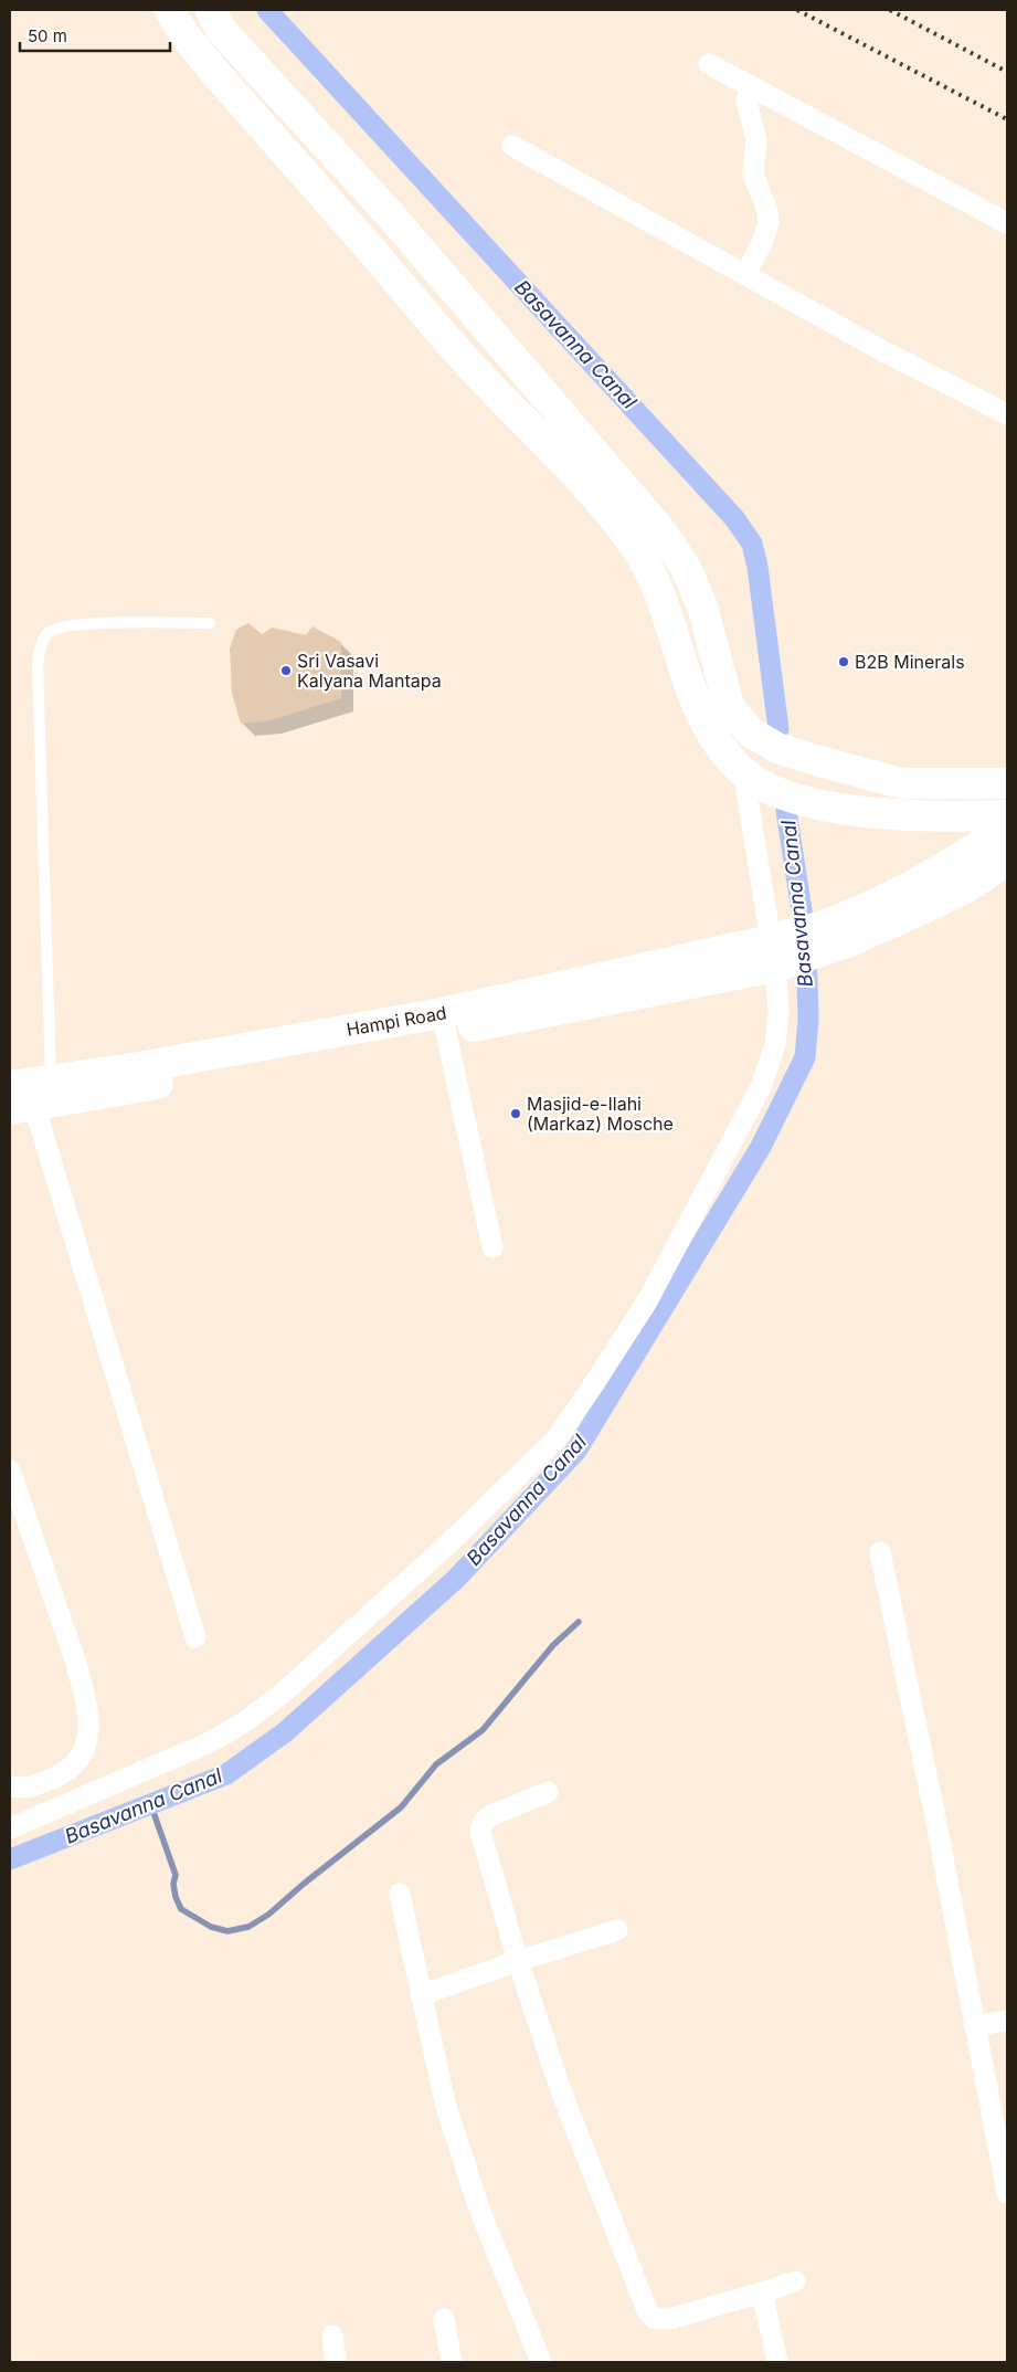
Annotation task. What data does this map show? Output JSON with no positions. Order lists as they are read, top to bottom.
{
  "streets": {
    "main road": ["Hampi Road"]
  },
  "water": ["Basavanna Canal"],
  "places": ["B2B Minerals", "Sri Vasavi Kalyana Mantapa", "Masjid-e-Ilahi (Markaz) Mosche"],
  "scale_bar": "50 m"
}
